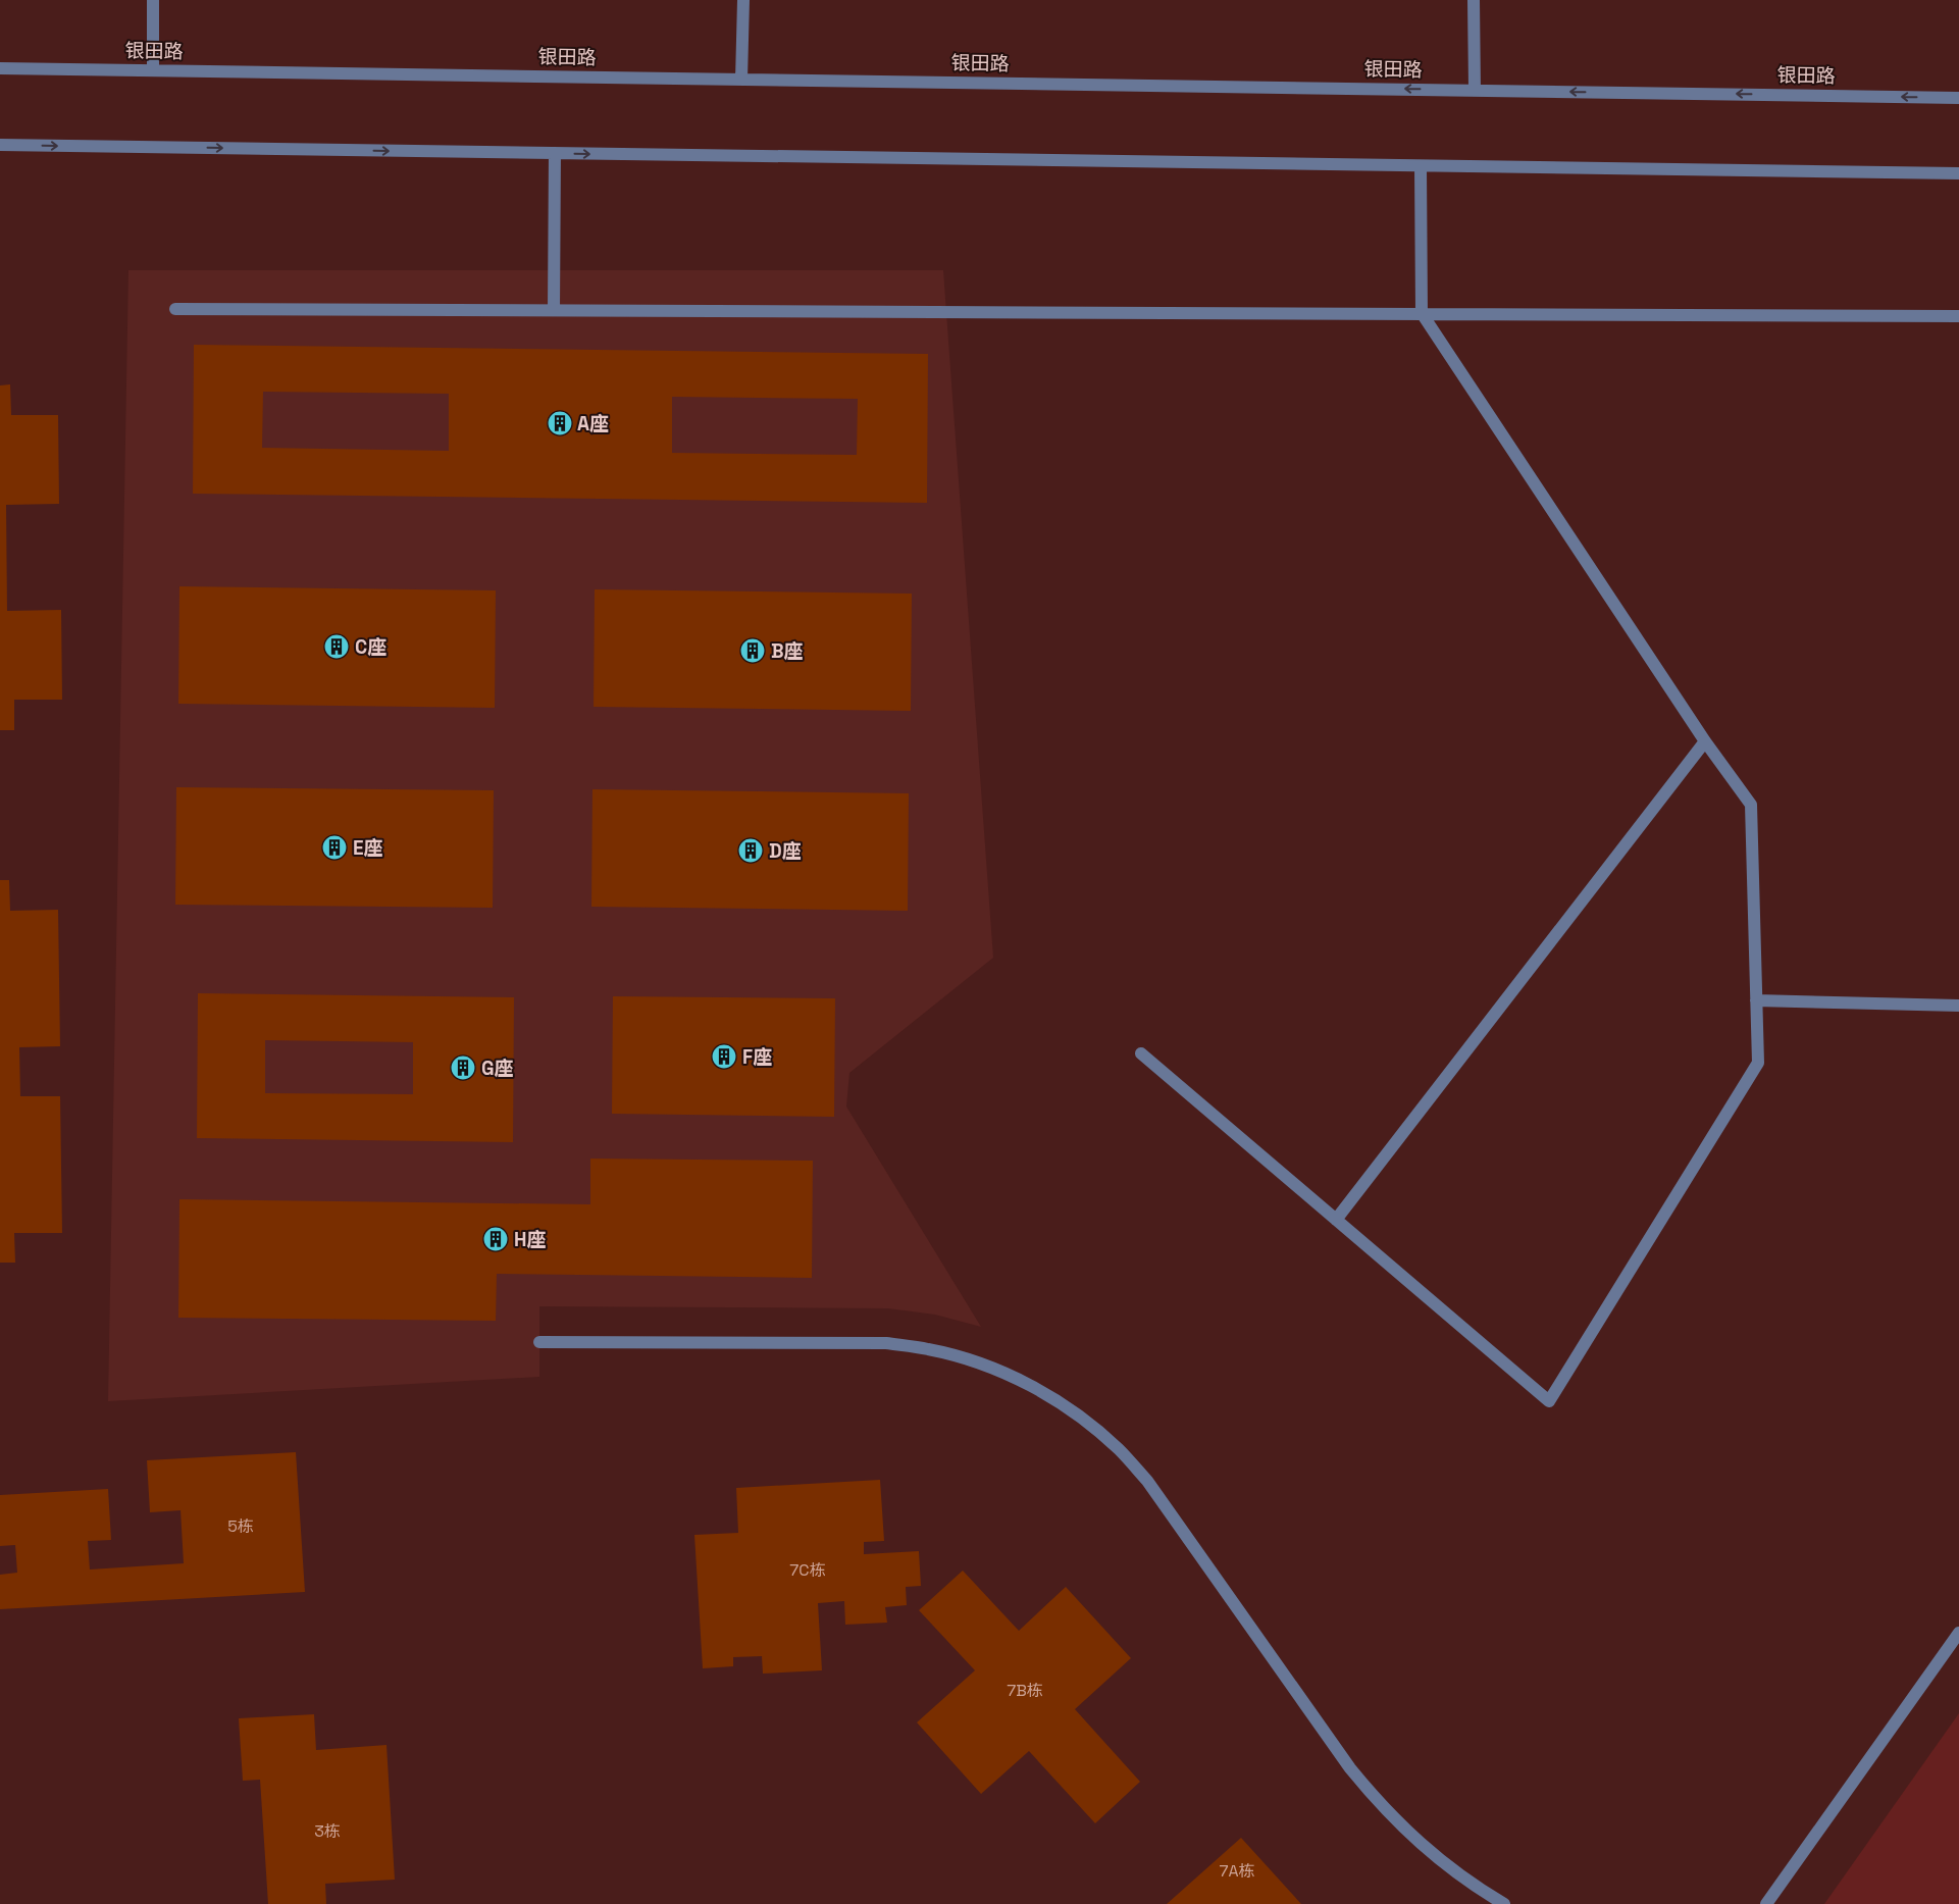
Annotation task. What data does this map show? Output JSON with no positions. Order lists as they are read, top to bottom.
{
  "streets": {
    "street": ["银田路"]
  },
  "places": {
    "building": [
      "A座",
      "C座",
      "B座",
      "E座",
      "D座",
      "F座",
      "G座",
      "H座"
    ]
  },
  "house_numbers": [
    "5栋",
    "7C栋",
    "7B栋",
    "3栋",
    "7A栋"
  ]
}
